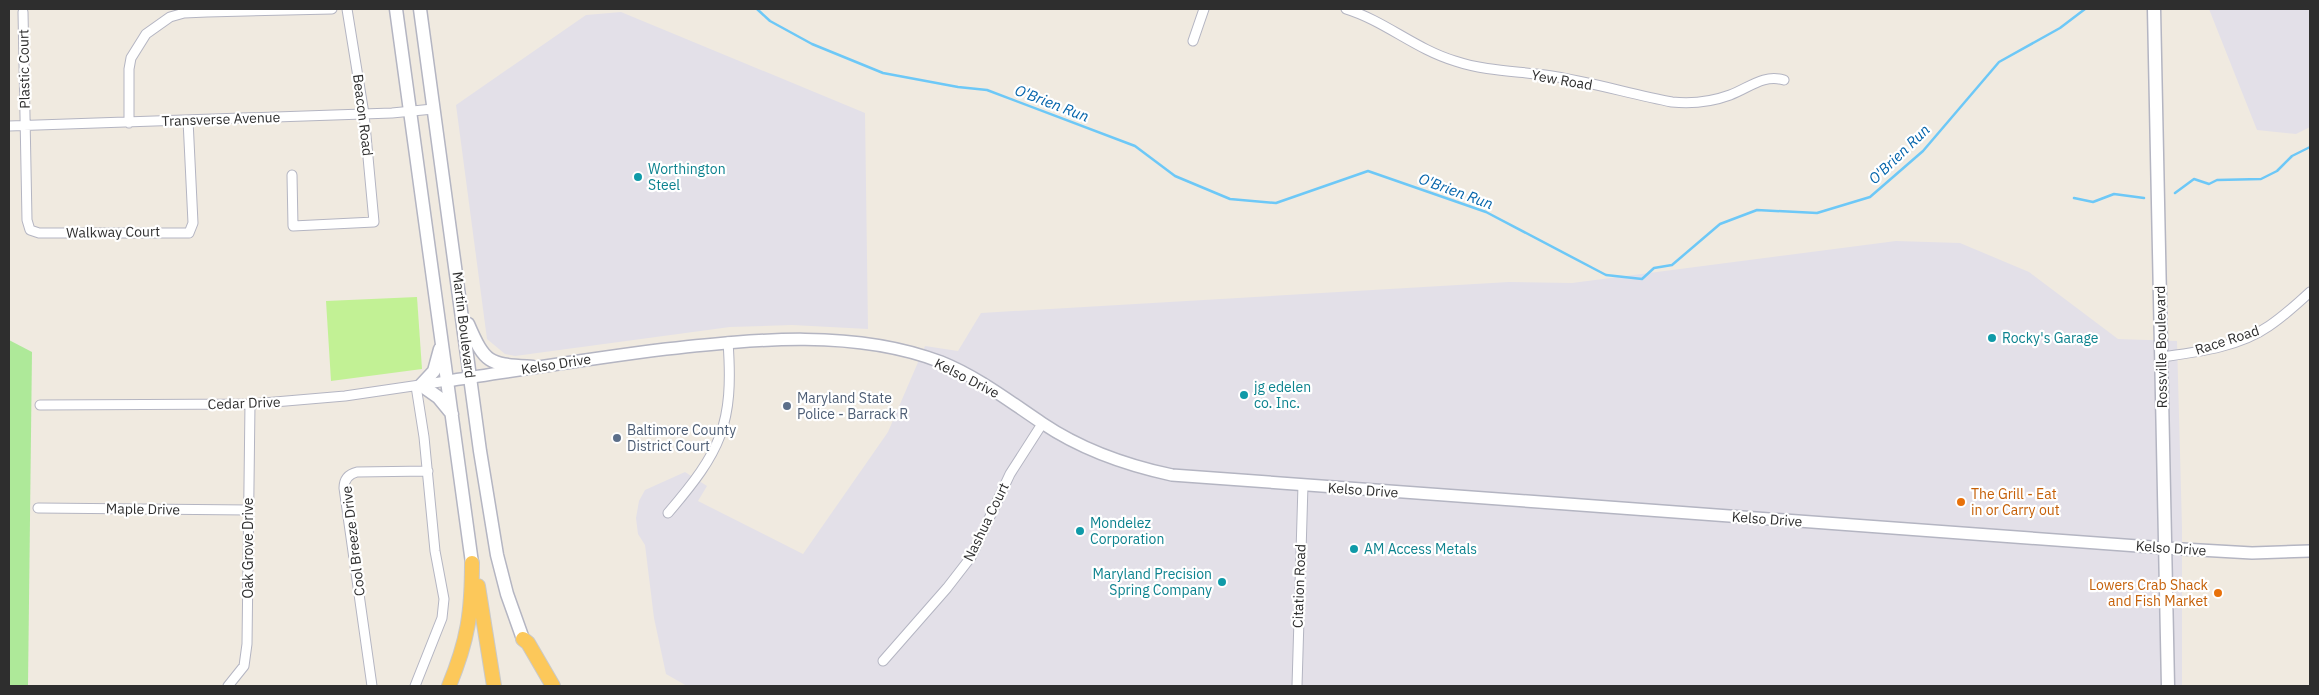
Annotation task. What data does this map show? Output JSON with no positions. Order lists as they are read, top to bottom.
{
  "streets": {
    "main road": ["Martin Boulevard", "Rossville Boulevard"],
    "street": [
      "Plastic Court",
      "Yew Road",
      "Beacon Road",
      "Transverse Avenue",
      "Walkway Court",
      "Race Road",
      "Kelso Drive",
      "Cedar Drive",
      "Maple Drive",
      "Nashua Court",
      "Cool Breeze Drive",
      "Oak Grove Drive",
      "Citation Road"
    ]
  },
  "crossings": [
    ["Plastic Court", "Transverse Avenue"],
    ["Plastic Court", "Walkway Court"],
    ["Beacon Road", "Transverse Avenue"],
    ["Transverse Avenue", "Walkway Court"],
    ["Transverse Avenue", "Martin Boulevard"],
    ["Martin Boulevard", "Kelso Drive"],
    ["Martin Boulevard", "Cedar Drive"],
    ["Race Road", "Rossville Boulevard"],
    ["Rossville Boulevard", "Kelso Drive"],
    ["Kelso Drive", "Cedar Drive"],
    ["Kelso Drive", "Nashua Court"],
    ["Kelso Drive", "Citation Road"],
    ["Cedar Drive", "Oak Grove Drive"],
    ["Maple Drive", "Oak Grove Drive"]
  ],
  "water": ["O'Brien Run"],
  "places": [
    "Worthington Steel",
    "Rocky's Garage",
    "jg edelen co. Inc.",
    "Maryland State Police - Barrack R",
    "Baltimore County District Court",
    "The Grill - Eat in or Carry out",
    "Mondelez Corporation",
    "AM Access Metals",
    "Maryland Precision Spring Company",
    "Lowers Crab Shack and Fish Market"
  ]
}
